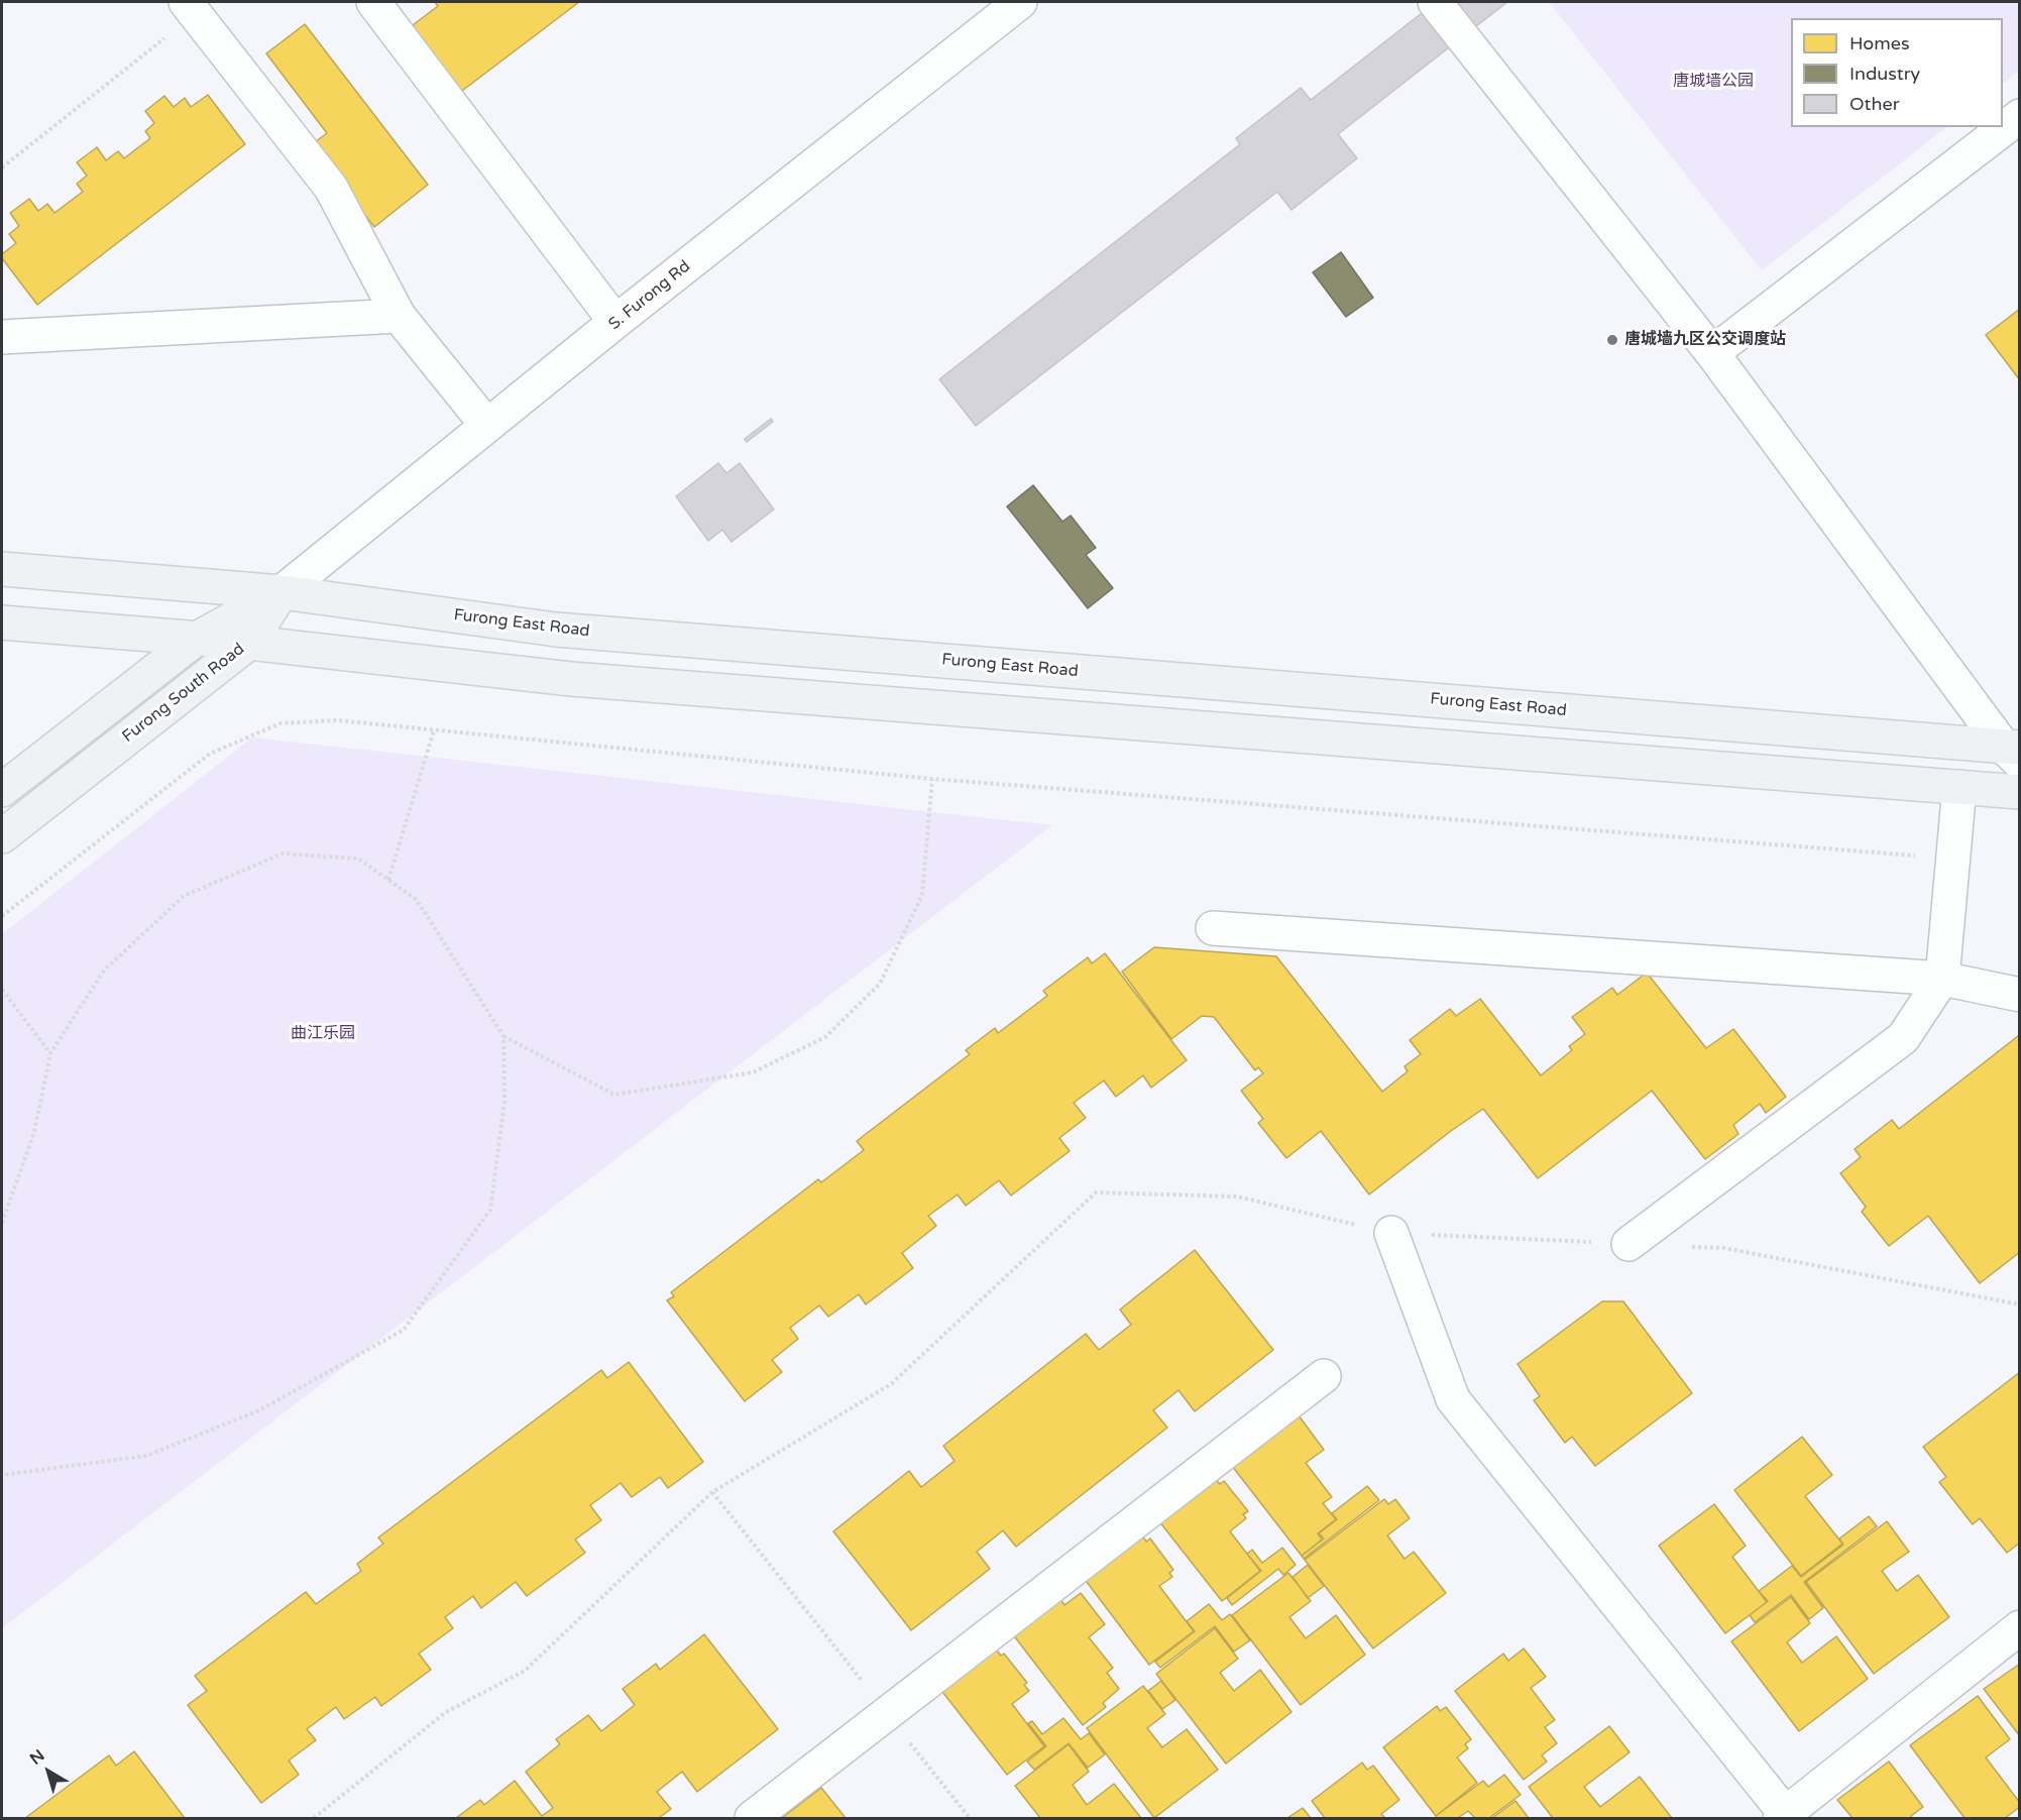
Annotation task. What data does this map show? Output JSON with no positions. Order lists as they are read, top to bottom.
{
  "streets": {
    "main road": ["Furong East Road", "Furong South Road"],
    "street": ["S. Furong Rd"]
  },
  "crossings": [
    ["S. Furong Rd", "Furong East Road"],
    ["S. Furong Rd", "Furong South Road"],
    ["Furong East Road", "Furong South Road"]
  ],
  "parks": ["唐城墙公园", "曲江乐园"],
  "places": ["唐城墙九区公交调度站"],
  "legend": ["Homes", "Industry", "Other"],
  "north": "top left"
}
